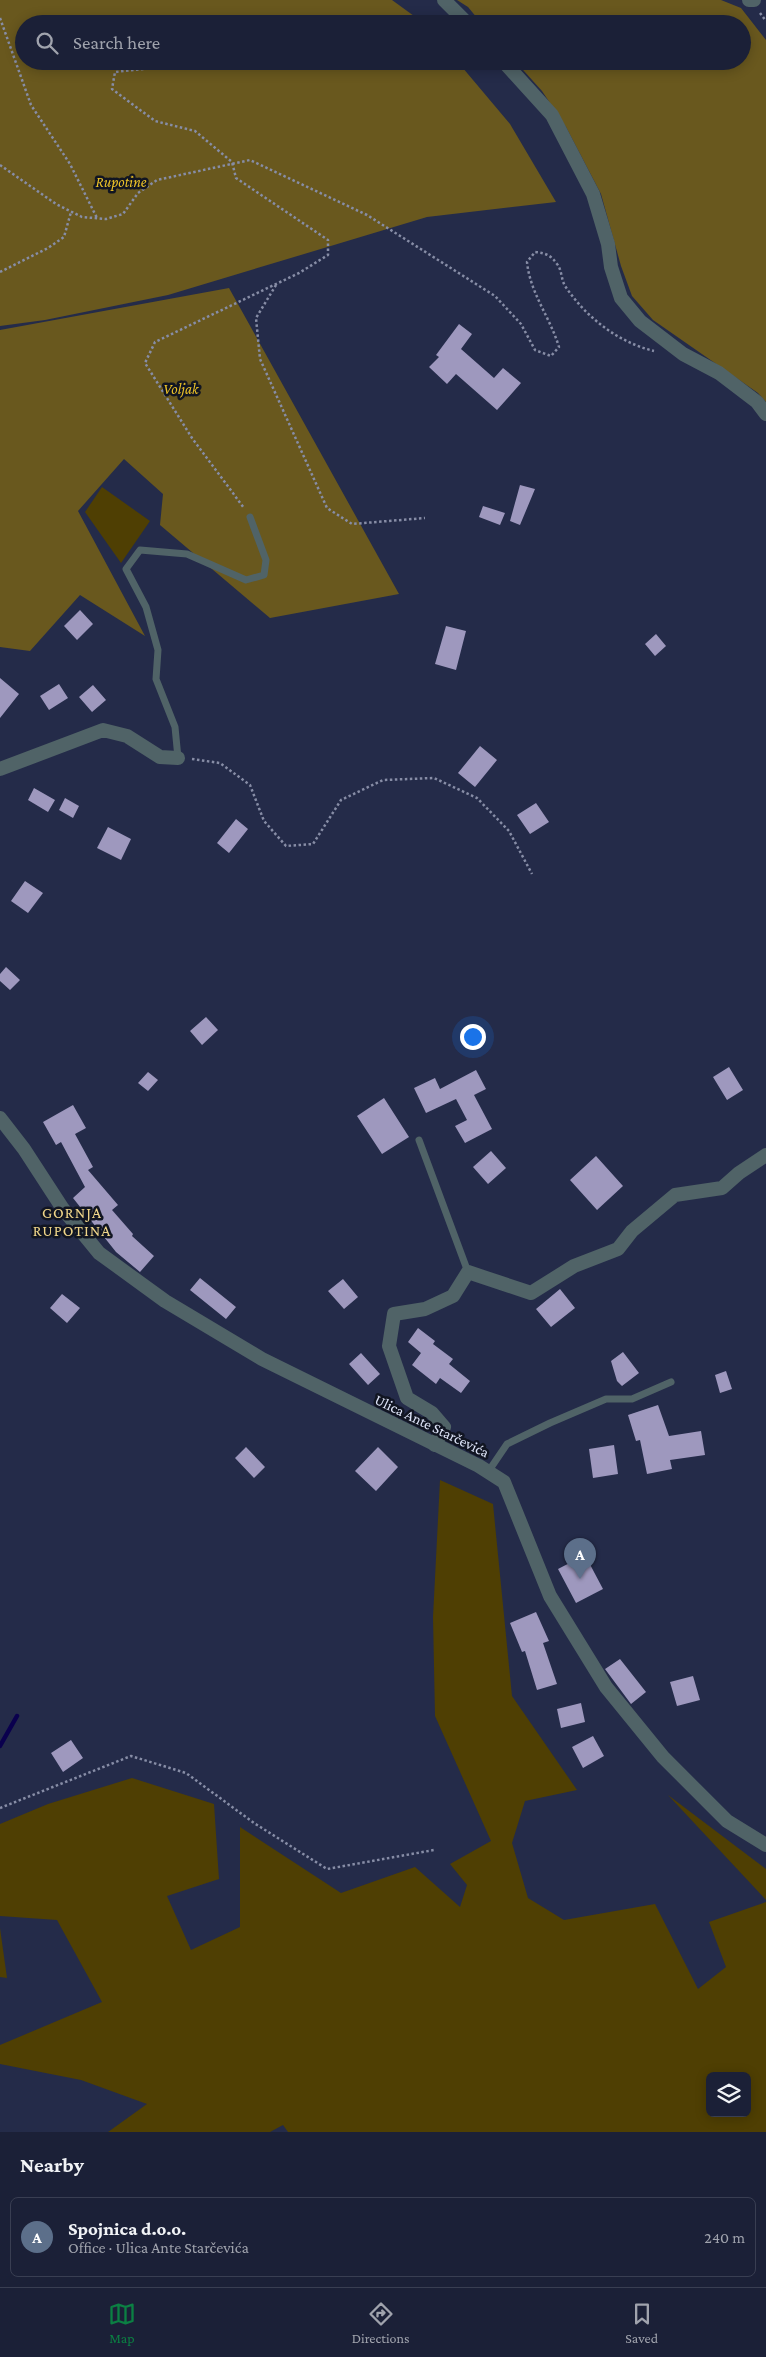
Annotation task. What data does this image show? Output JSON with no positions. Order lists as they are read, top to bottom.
{
  "streets": {
    "street": ["Ulica Ante Starčevića"]
  },
  "districts": ["GORNJA RUPOTINA"],
  "parks": ["Rupotine", "Voljak"],
  "page": {
    "search": "Search here",
    "pins": "A",
    "heading": "Nearby",
    "list": [
      {
        "mark": "A",
        "name": "Spojnica d.o.o.",
        "note": "Office · Ulica Ante Starčevića",
        "value": "240 m"
      }
    ],
    "nav": ["Map", "Directions", "Saved"]
  }
}
